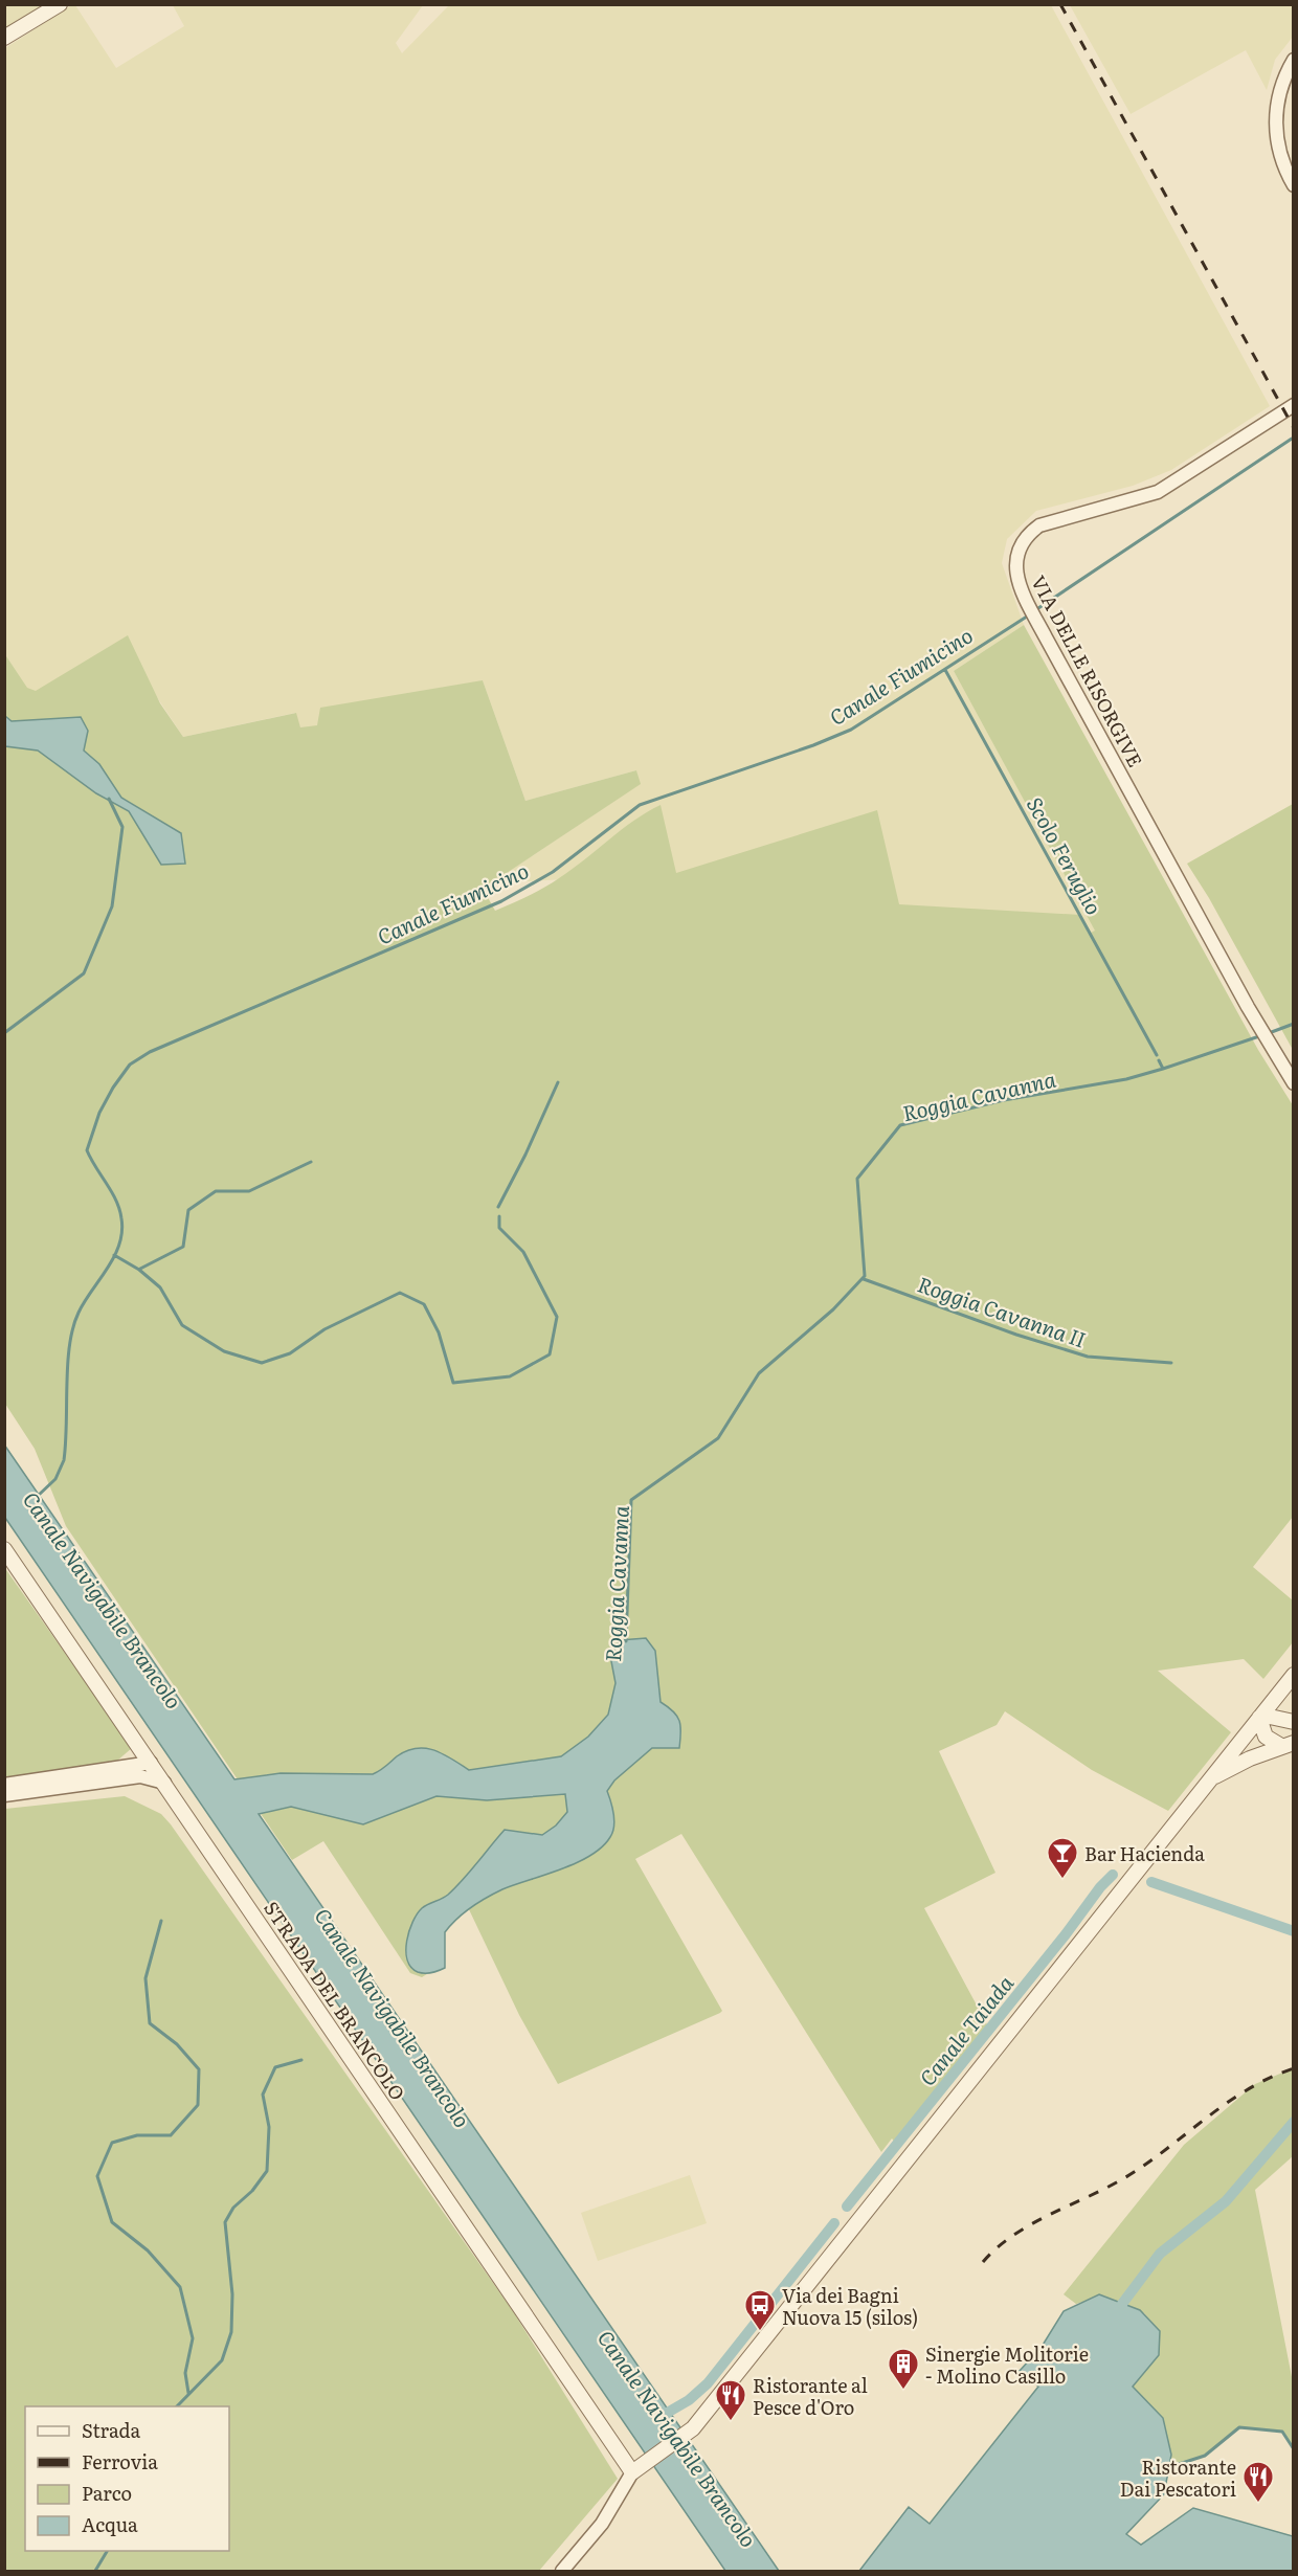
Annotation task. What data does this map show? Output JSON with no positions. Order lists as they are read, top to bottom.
{
  "streets": {
    "street": ["VIA DELLE RISORGIVE", "STRADA DEL BRANCOLO"]
  },
  "water": [
    "Canale Fiumicino",
    "Scolo Feruglio",
    "Roggia Cavanna",
    "Roggia Cavanna II",
    "Canale Navigabile Brancolo",
    "Canale Taiada"
  ],
  "places": {
    "bar": ["Bar Hacienda"],
    "bus stop": ["Via dei Bagni Nuova 15 (silos)"],
    "building": ["Sinergie Molitorie - Molino Casillo"],
    "restaurant": ["Ristorante al Pesce d'Oro", "Ristorante Dai Pescatori"]
  },
  "legend": [
    "Strada",
    "Ferrovia",
    "Parco",
    "Acqua"
  ]
}
